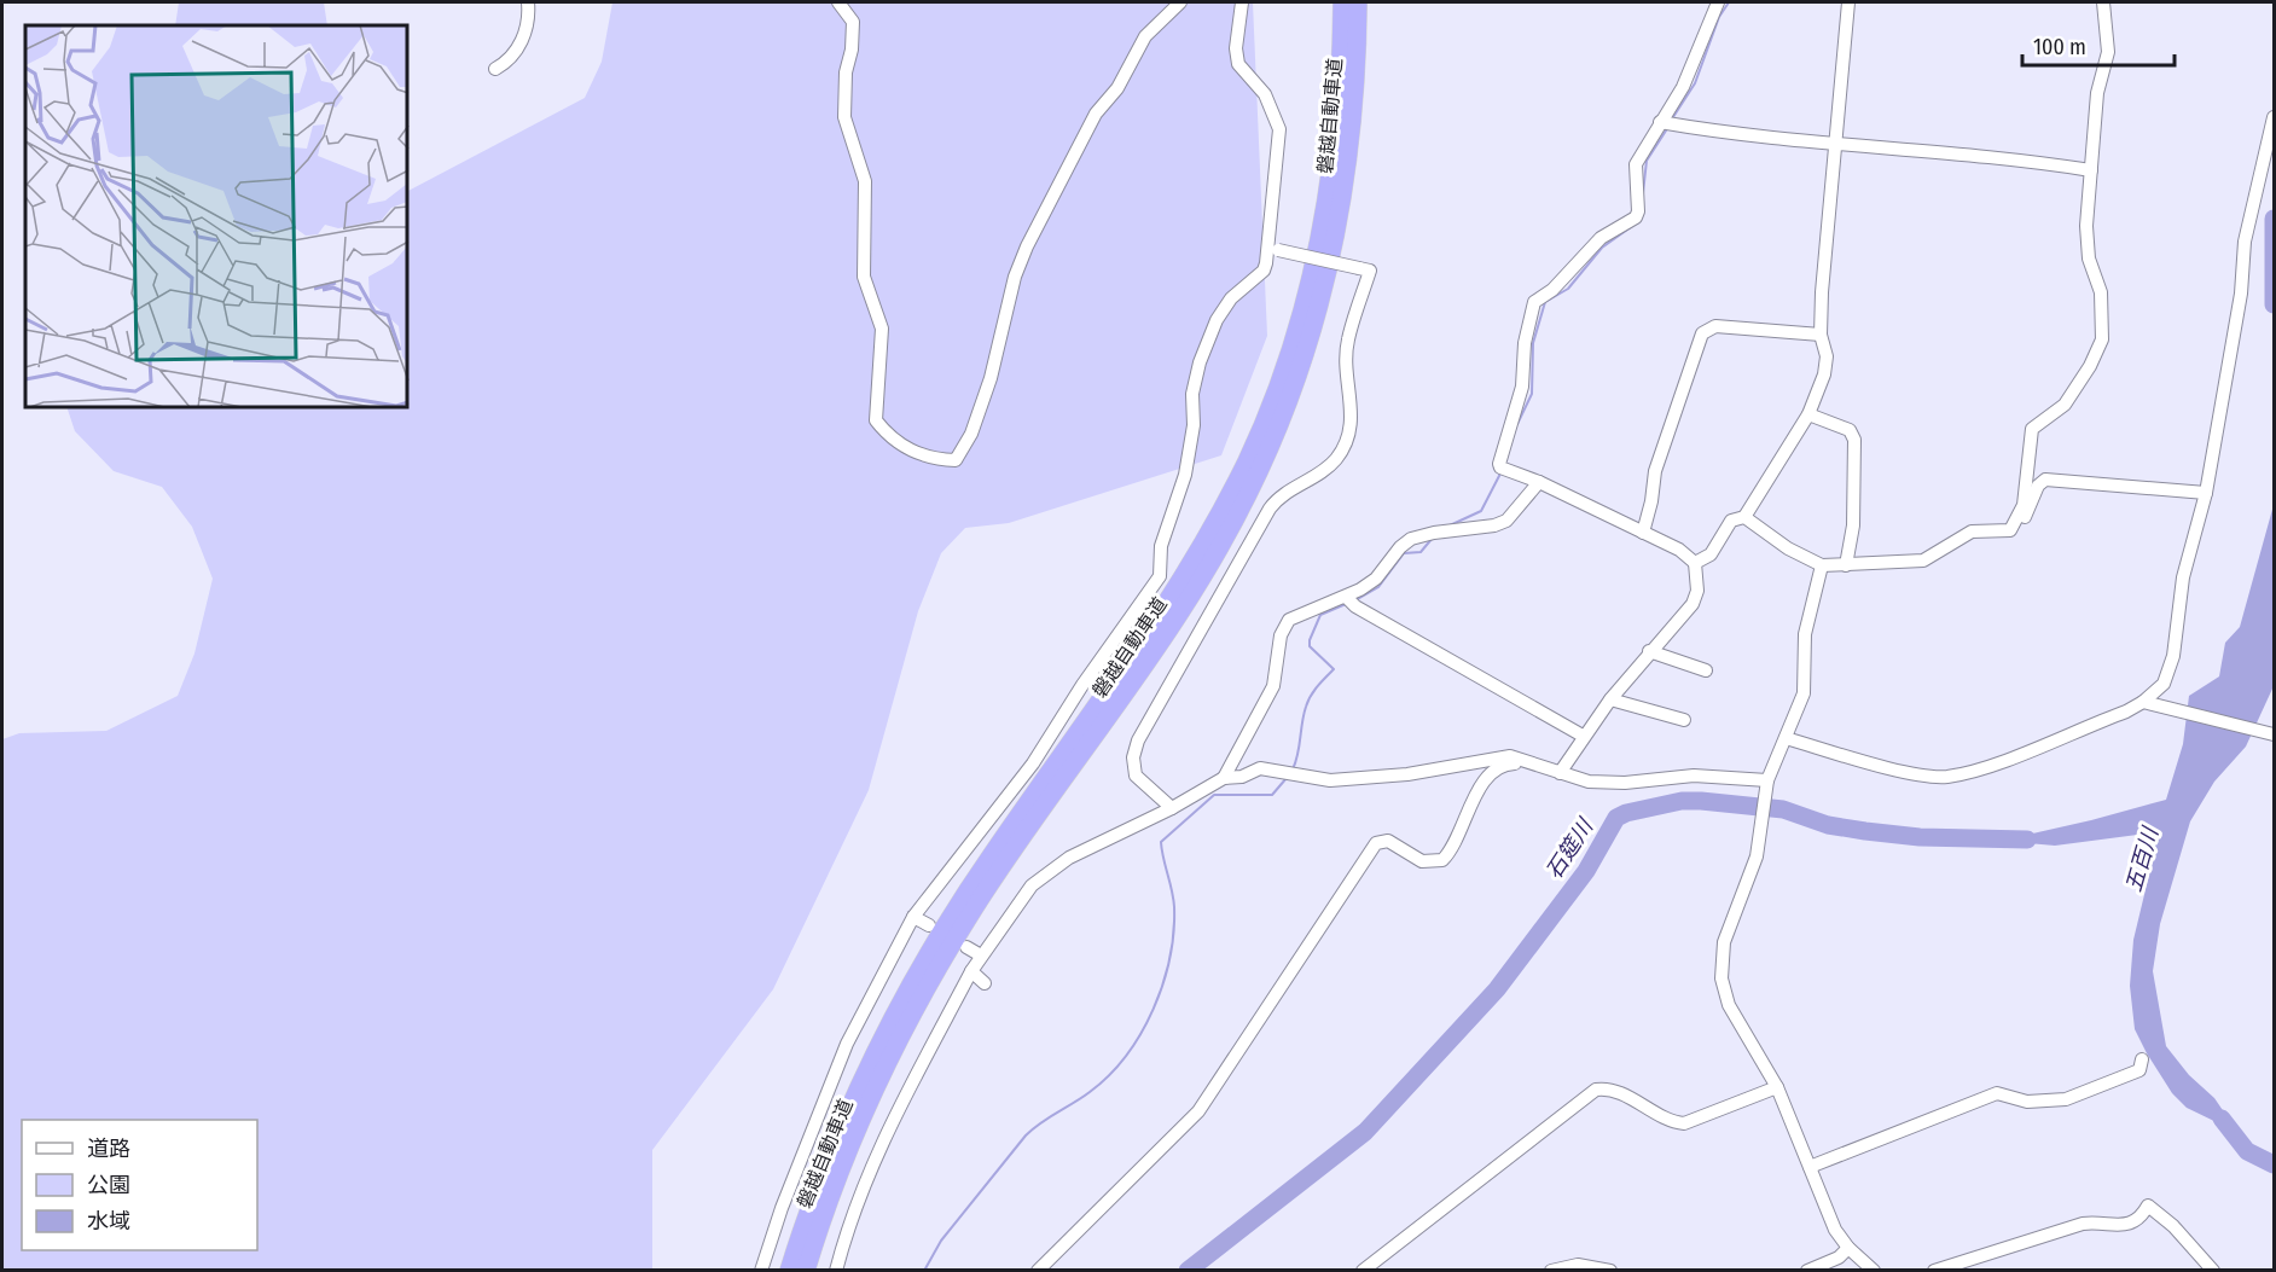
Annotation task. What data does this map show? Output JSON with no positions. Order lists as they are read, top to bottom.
{
  "streets": {
    "highway": ["磐越自動車道"]
  },
  "water": ["石筵川", "五百川"],
  "legend": ["道路", "公園", "水域"],
  "scale_bar": "100 m"
}
